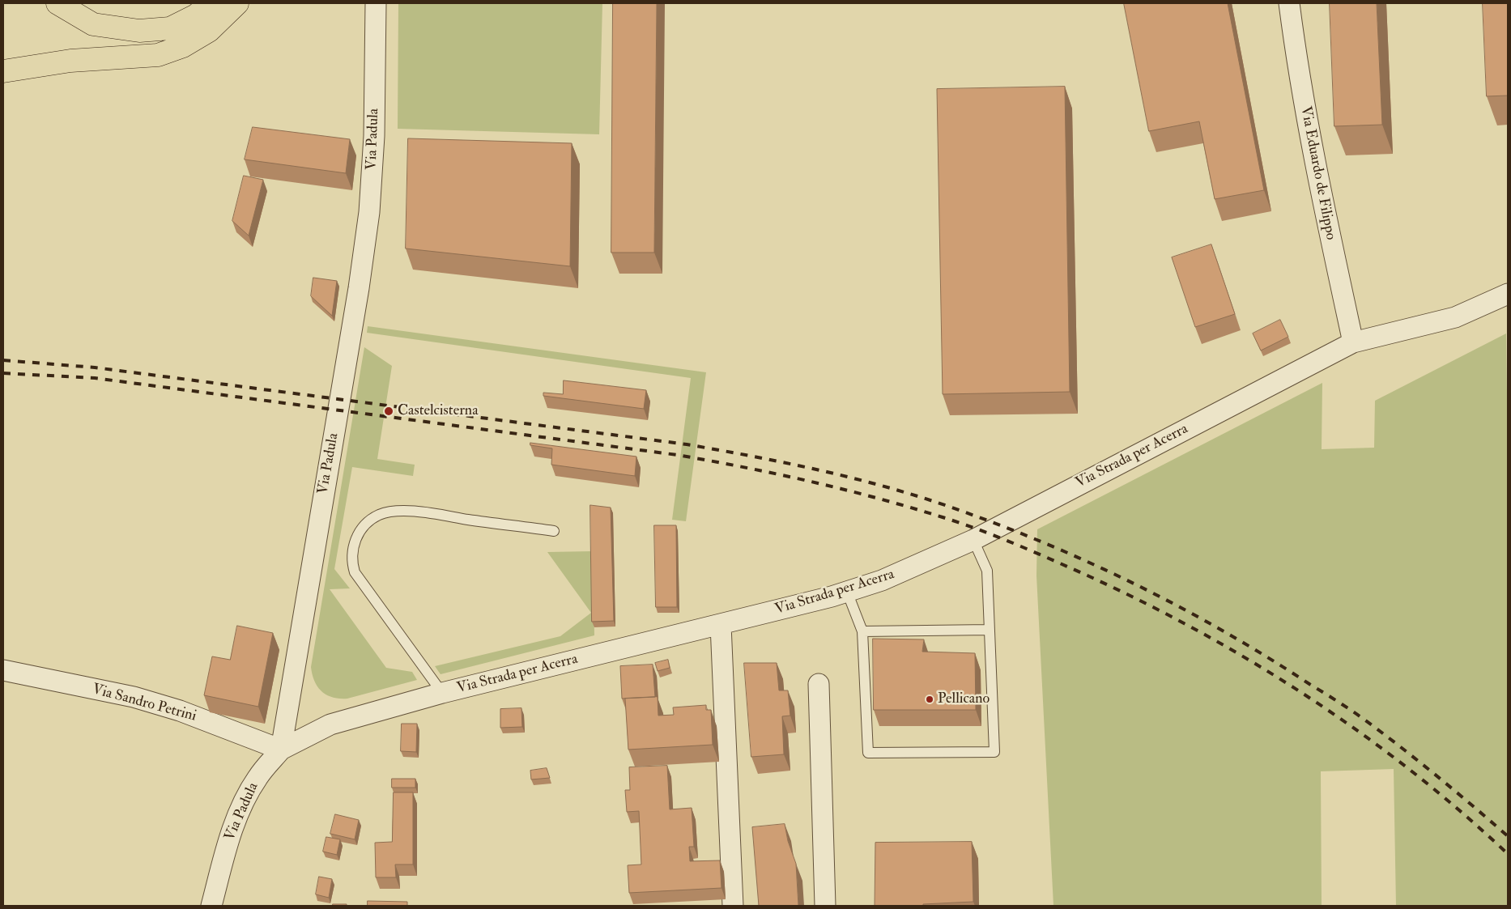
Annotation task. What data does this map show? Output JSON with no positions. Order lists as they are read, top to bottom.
{
  "streets": {
    "street": [
      "Via Padula",
      "Via Eduardo de Filippo",
      "Via Strada per Acerra",
      "Via Sandro Petrini"
    ]
  },
  "crossings": [
    ["Via Padula", "Via Strada per Acerra"],
    ["Via Padula", "Via Sandro Petrini"],
    ["Via Eduardo de Filippo", "Via Strada per Acerra"],
    ["Via Strada per Acerra", "Via Sandro Petrini"]
  ],
  "places": ["Castelcisterna", "Pellicano"]
}
